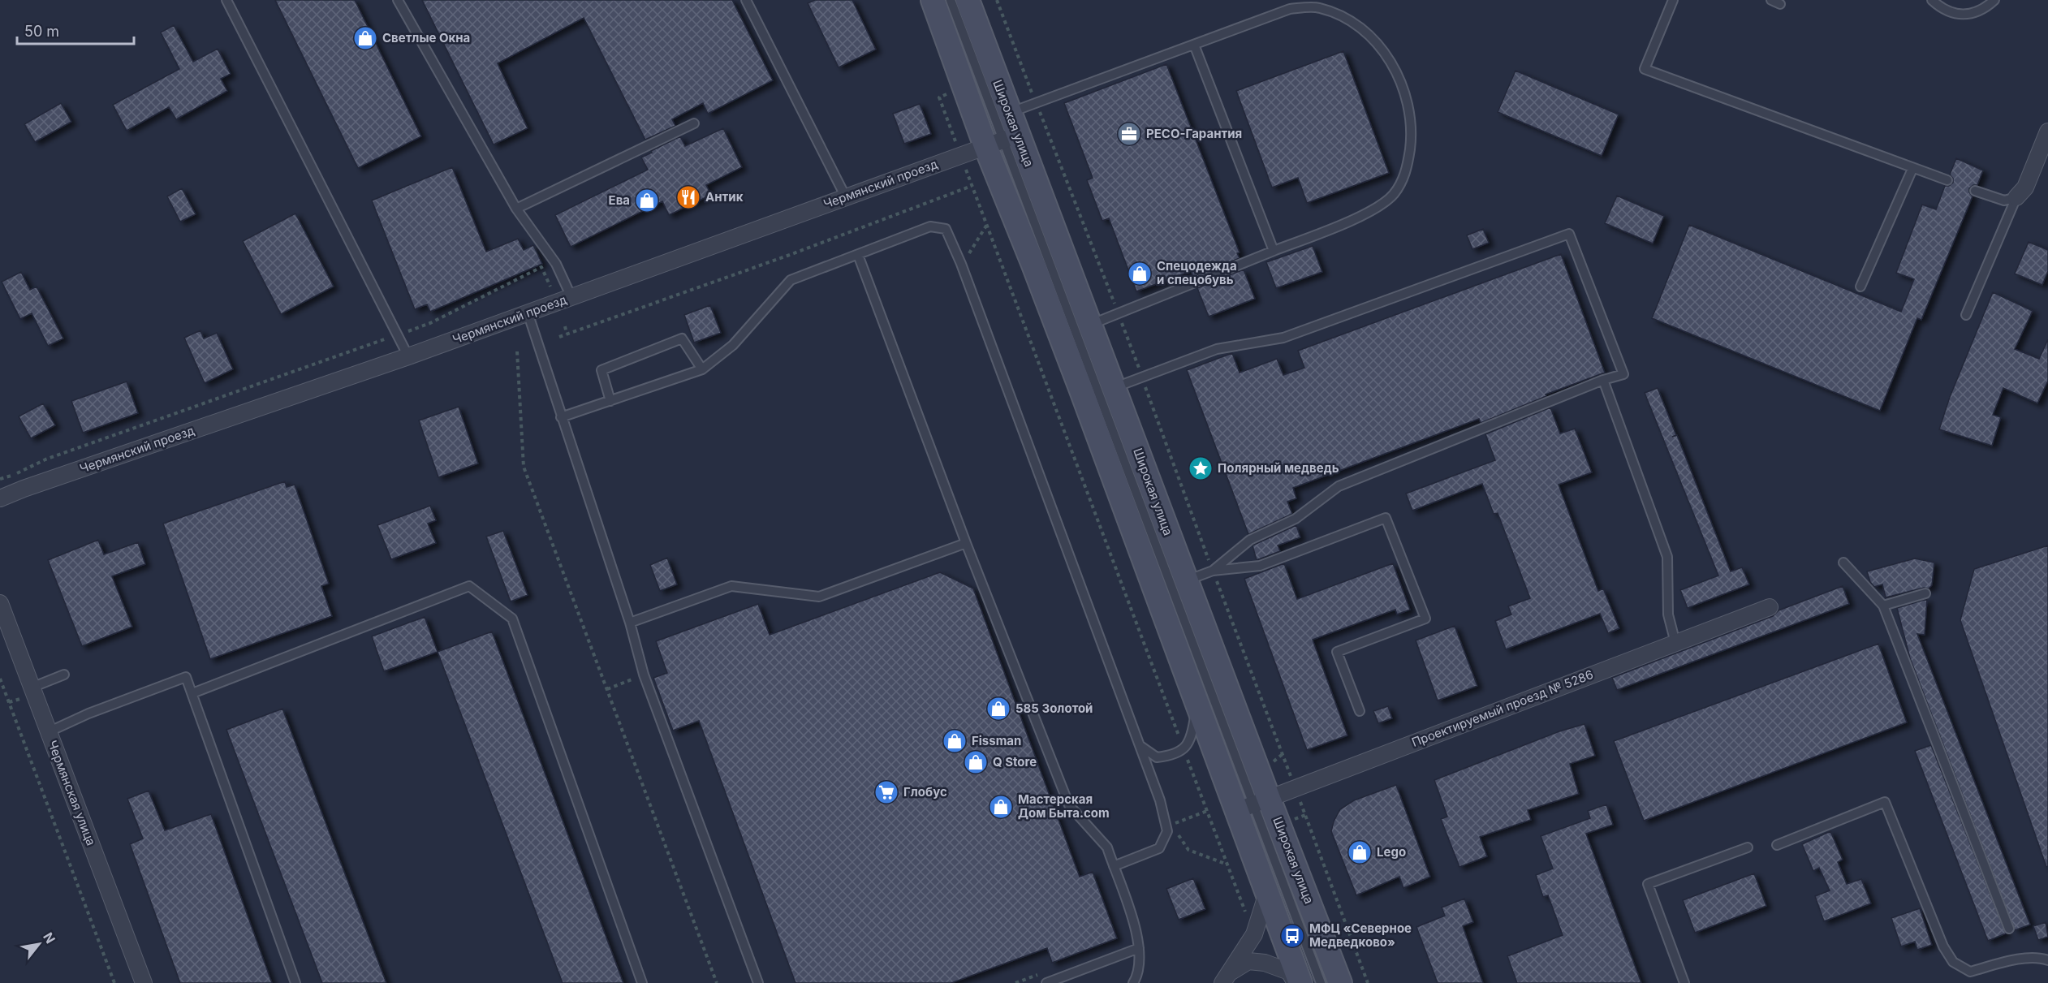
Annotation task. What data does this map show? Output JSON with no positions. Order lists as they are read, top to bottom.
{
  "streets": {
    "main road": ["Широкая улица"],
    "street": ["Чермянский проезд", "Проектируемый проезд № 5286", "Чермянская улица"]
  },
  "crossings": [
    ["Широкая улица", "Чермянский проезд"],
    ["Широкая улица", "Проектируемый проезд № 5286"]
  ],
  "places": {
    "shop": [
      "Светлые Окна",
      "Ева",
      "Спецодежда и спецобувь",
      "585 Золотой",
      "Fissman",
      "Q Store",
      "Мастерская Дом Быта.com",
      "Lego"
    ],
    "office": ["РЕСО-Гарантия"],
    "restaurant": ["Антик"],
    "place": ["Полярный медведь"],
    "supermarket": ["Глобус"],
    "bus stop": ["МФЦ «Северное Медведково»"]
  },
  "scale_bar": "50 m",
  "north": "top right"
}
